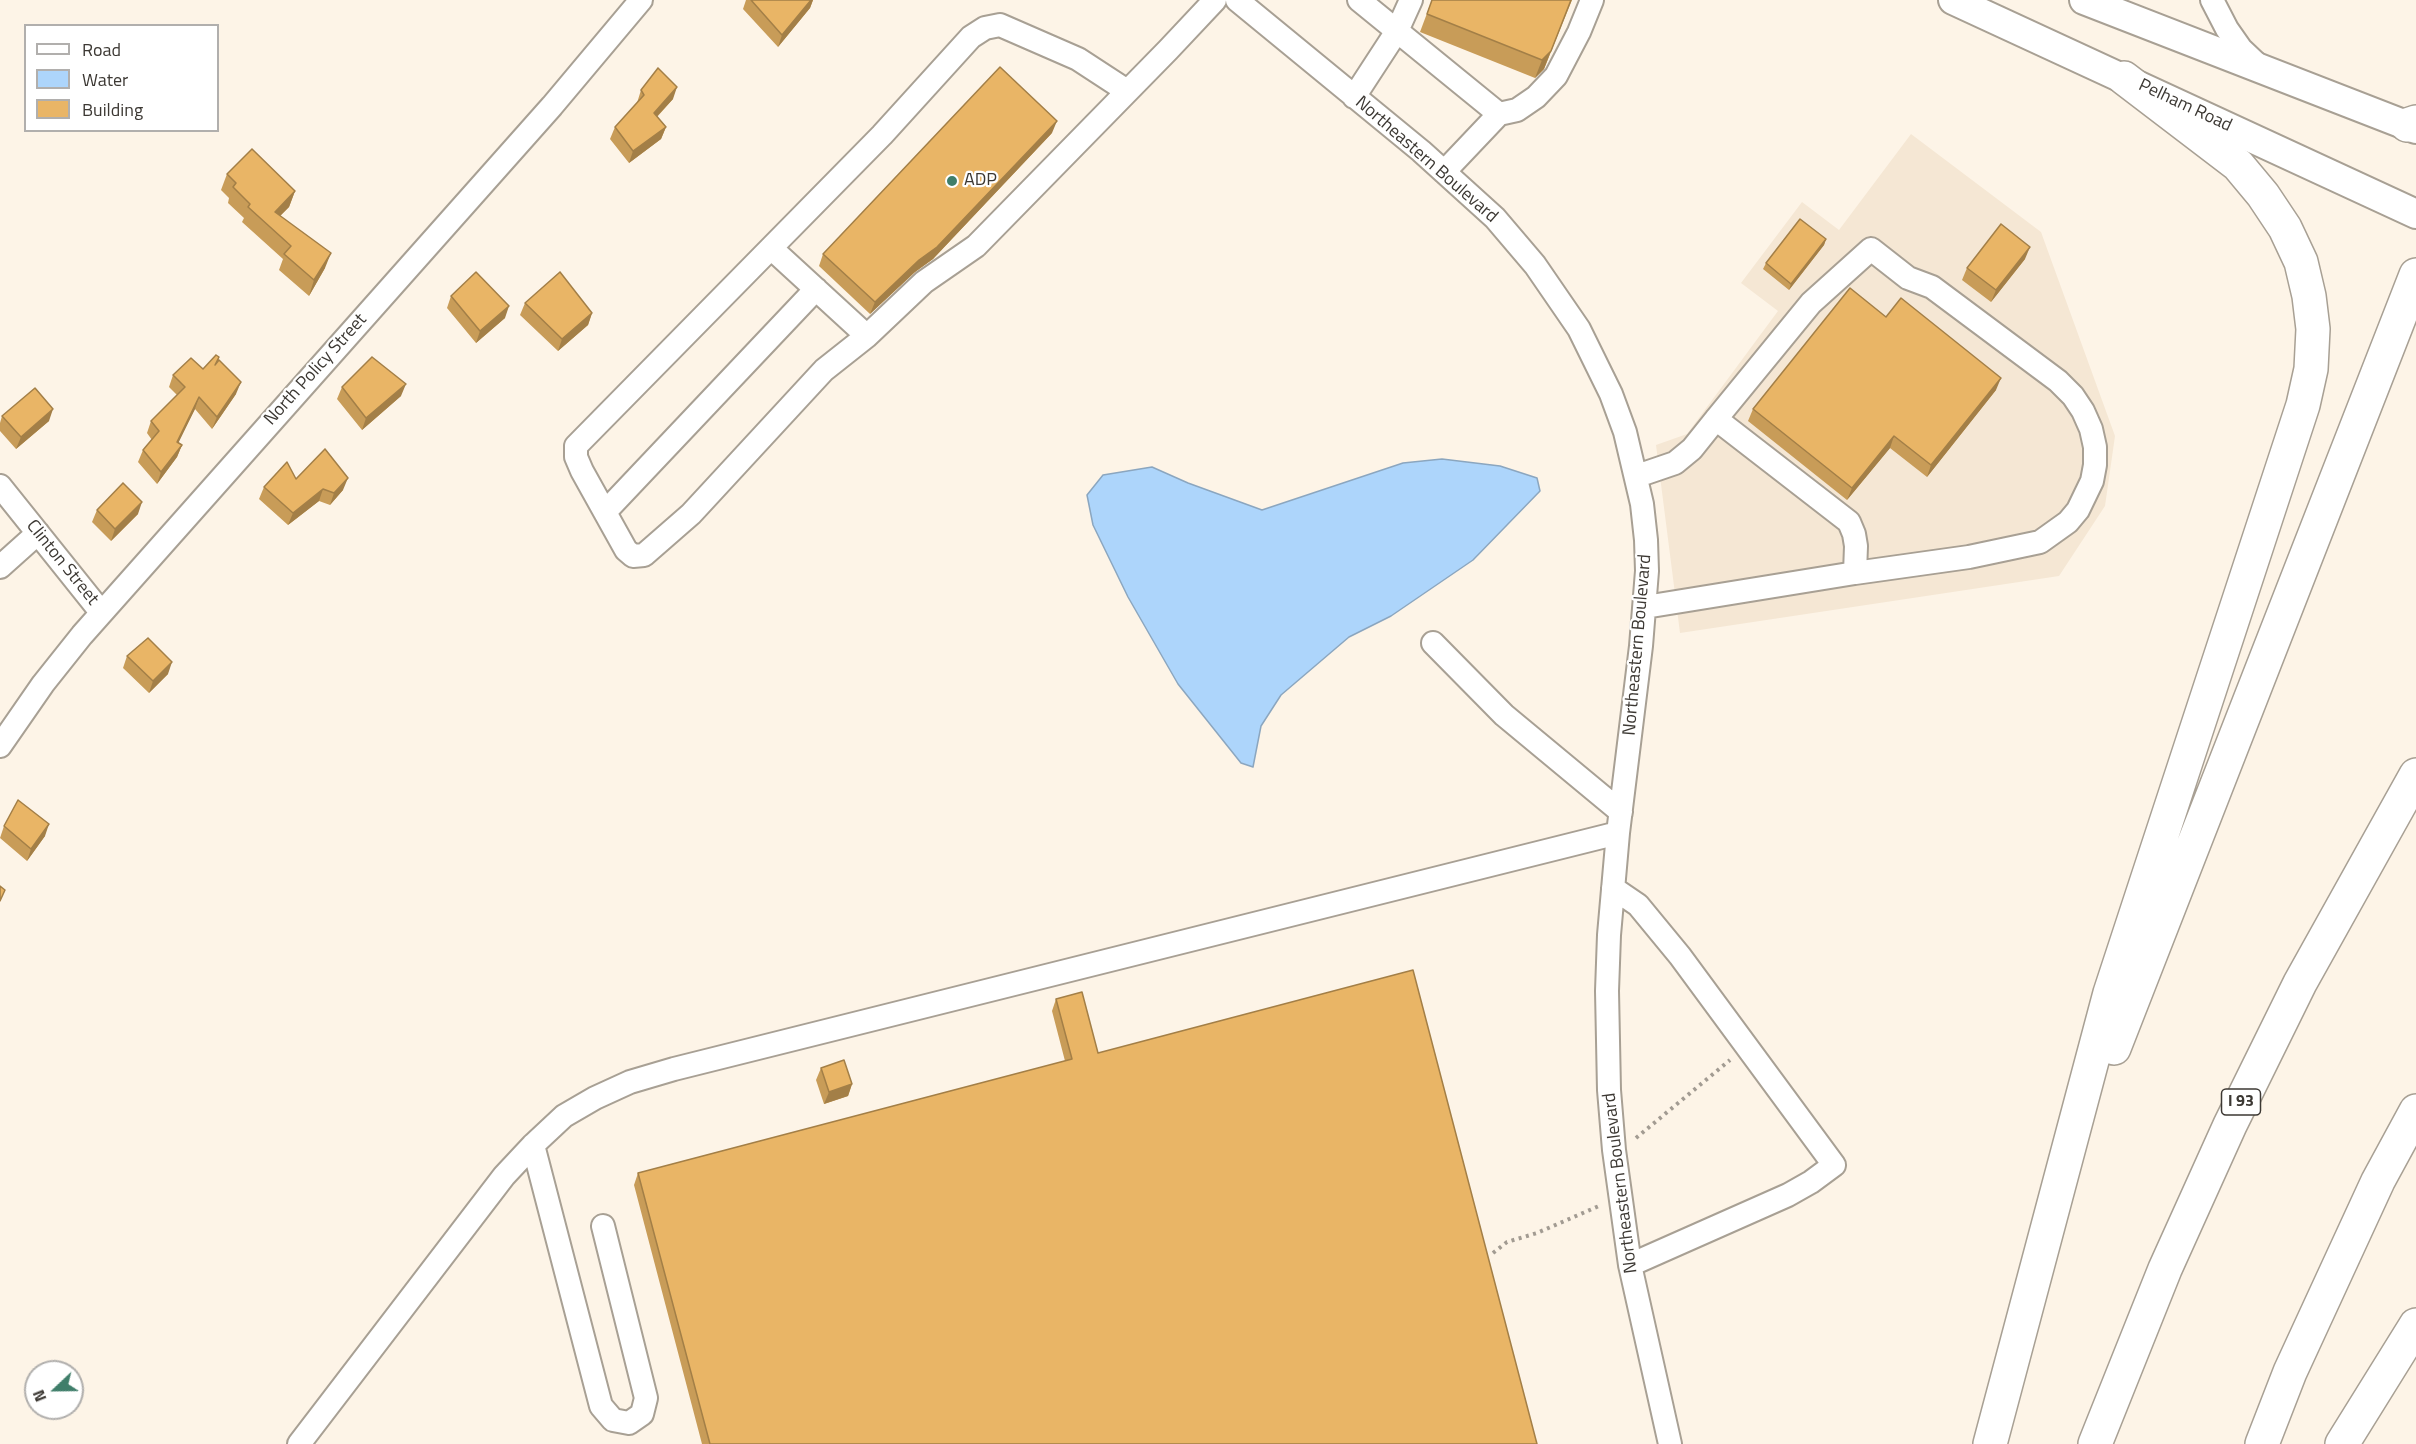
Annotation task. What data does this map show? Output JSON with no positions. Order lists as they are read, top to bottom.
{
  "streets": {
    "highway": ["I 93"],
    "main road": ["Pelham Road"],
    "street": ["Northeastern Boulevard", "North Policy Street", "Clinton Street"]
  },
  "crossings": [
    ["North Policy Street", "Clinton Street"]
  ],
  "places": ["ADP"],
  "legend": ["Road", "Water", "Building"],
  "north": "left"
}
